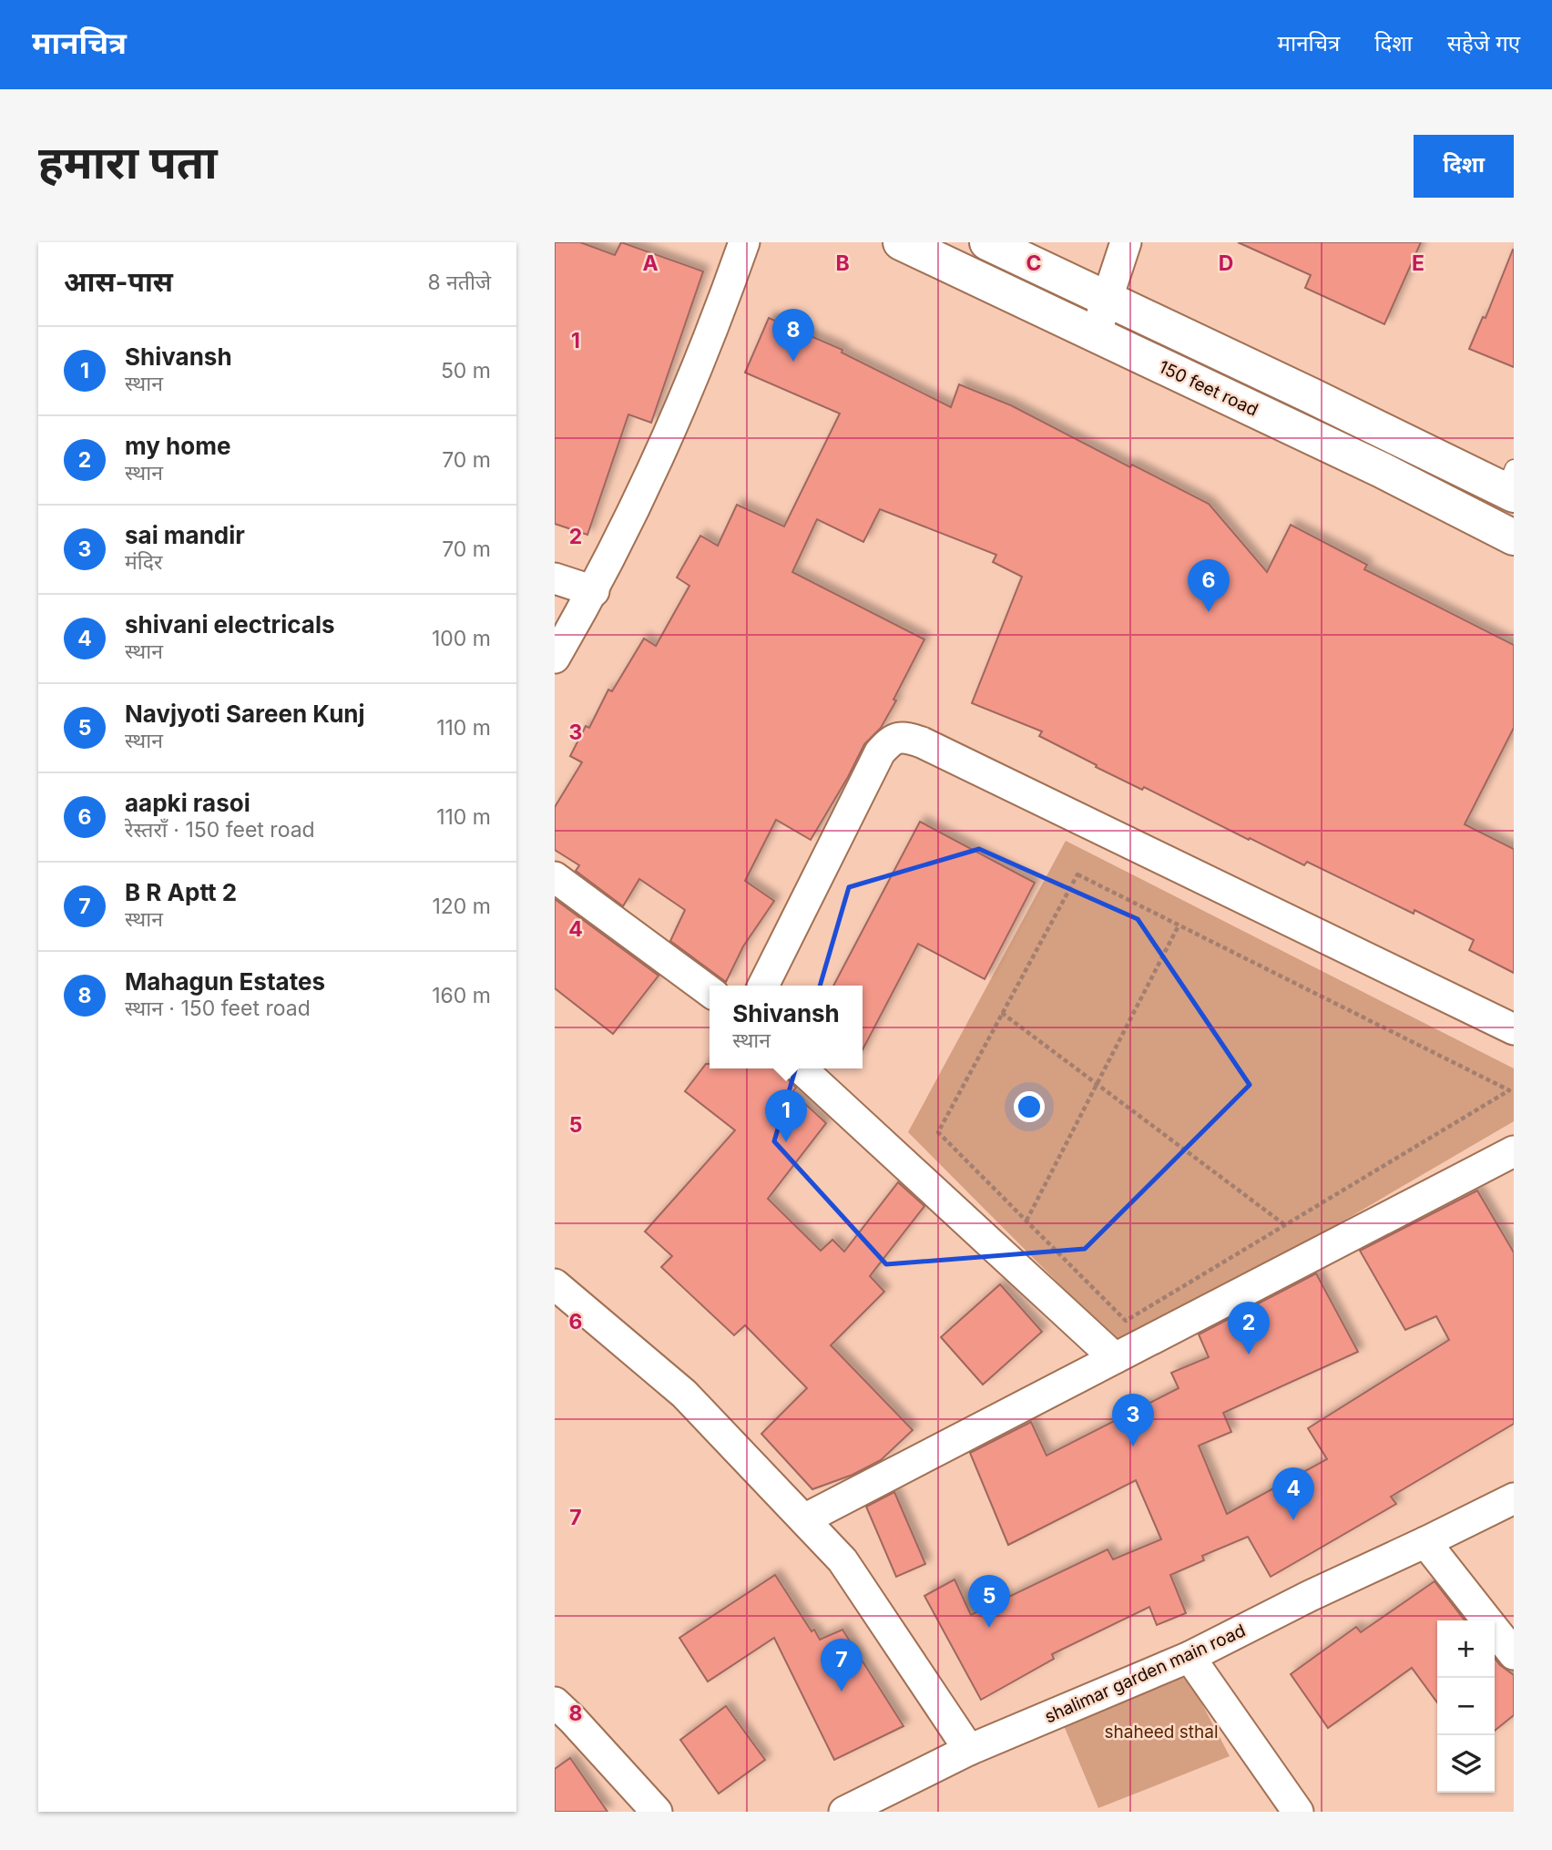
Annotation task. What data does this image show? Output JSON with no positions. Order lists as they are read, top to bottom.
{
  "streets": {
    "street": ["150 feet road", "shalimar garden main road"]
  },
  "parks": ["shaheed sthal"],
  "page": {
    "header": "मानचित्र",
    "nav": ["मानचित्र", "दिशा", "सहेजे गए"],
    "buttons": "दिशा",
    "title": "हमारा पता",
    "heading": ["आस-पास", "8 नतीजे"],
    "pins": [
      "8",
      "6",
      "1",
      "2",
      "3",
      "4",
      "5",
      "7"
    ],
    "list": [
      {
        "mark": "1",
        "name": "Shivansh",
        "note": "स्थान",
        "value": "50 m"
      },
      {
        "mark": "2",
        "name": "my home",
        "note": "स्थान",
        "value": "70 m"
      },
      {
        "mark": "3",
        "name": "sai mandir",
        "note": "मंदिर",
        "value": "70 m"
      },
      {
        "mark": "4",
        "name": "shivani electricals",
        "note": "स्थान",
        "value": "100 m"
      },
      {
        "mark": "5",
        "name": "Navjyoti Sareen Kunj",
        "note": "स्थान",
        "value": "110 m"
      },
      {
        "mark": "6",
        "name": "aapki rasoi",
        "note": "रेस्तराँ · 150 feet road",
        "value": "110 m"
      },
      {
        "mark": "7",
        "name": "B R Aptt 2",
        "note": "स्थान",
        "value": "120 m"
      },
      {
        "mark": "8",
        "name": "Mahagun Estates",
        "note": "स्थान · 150 feet road",
        "value": "160 m"
      }
    ],
    "popup": ["Shivansh", "स्थान"],
    "map_buttons": ["+", "−"]
  },
  "grid": {
    "columns": [
      "A",
      "B",
      "C",
      "D",
      "E"
    ],
    "rows": [
      "1",
      "2",
      "3",
      "4",
      "5",
      "6",
      "7",
      "8"
    ]
  }
}
